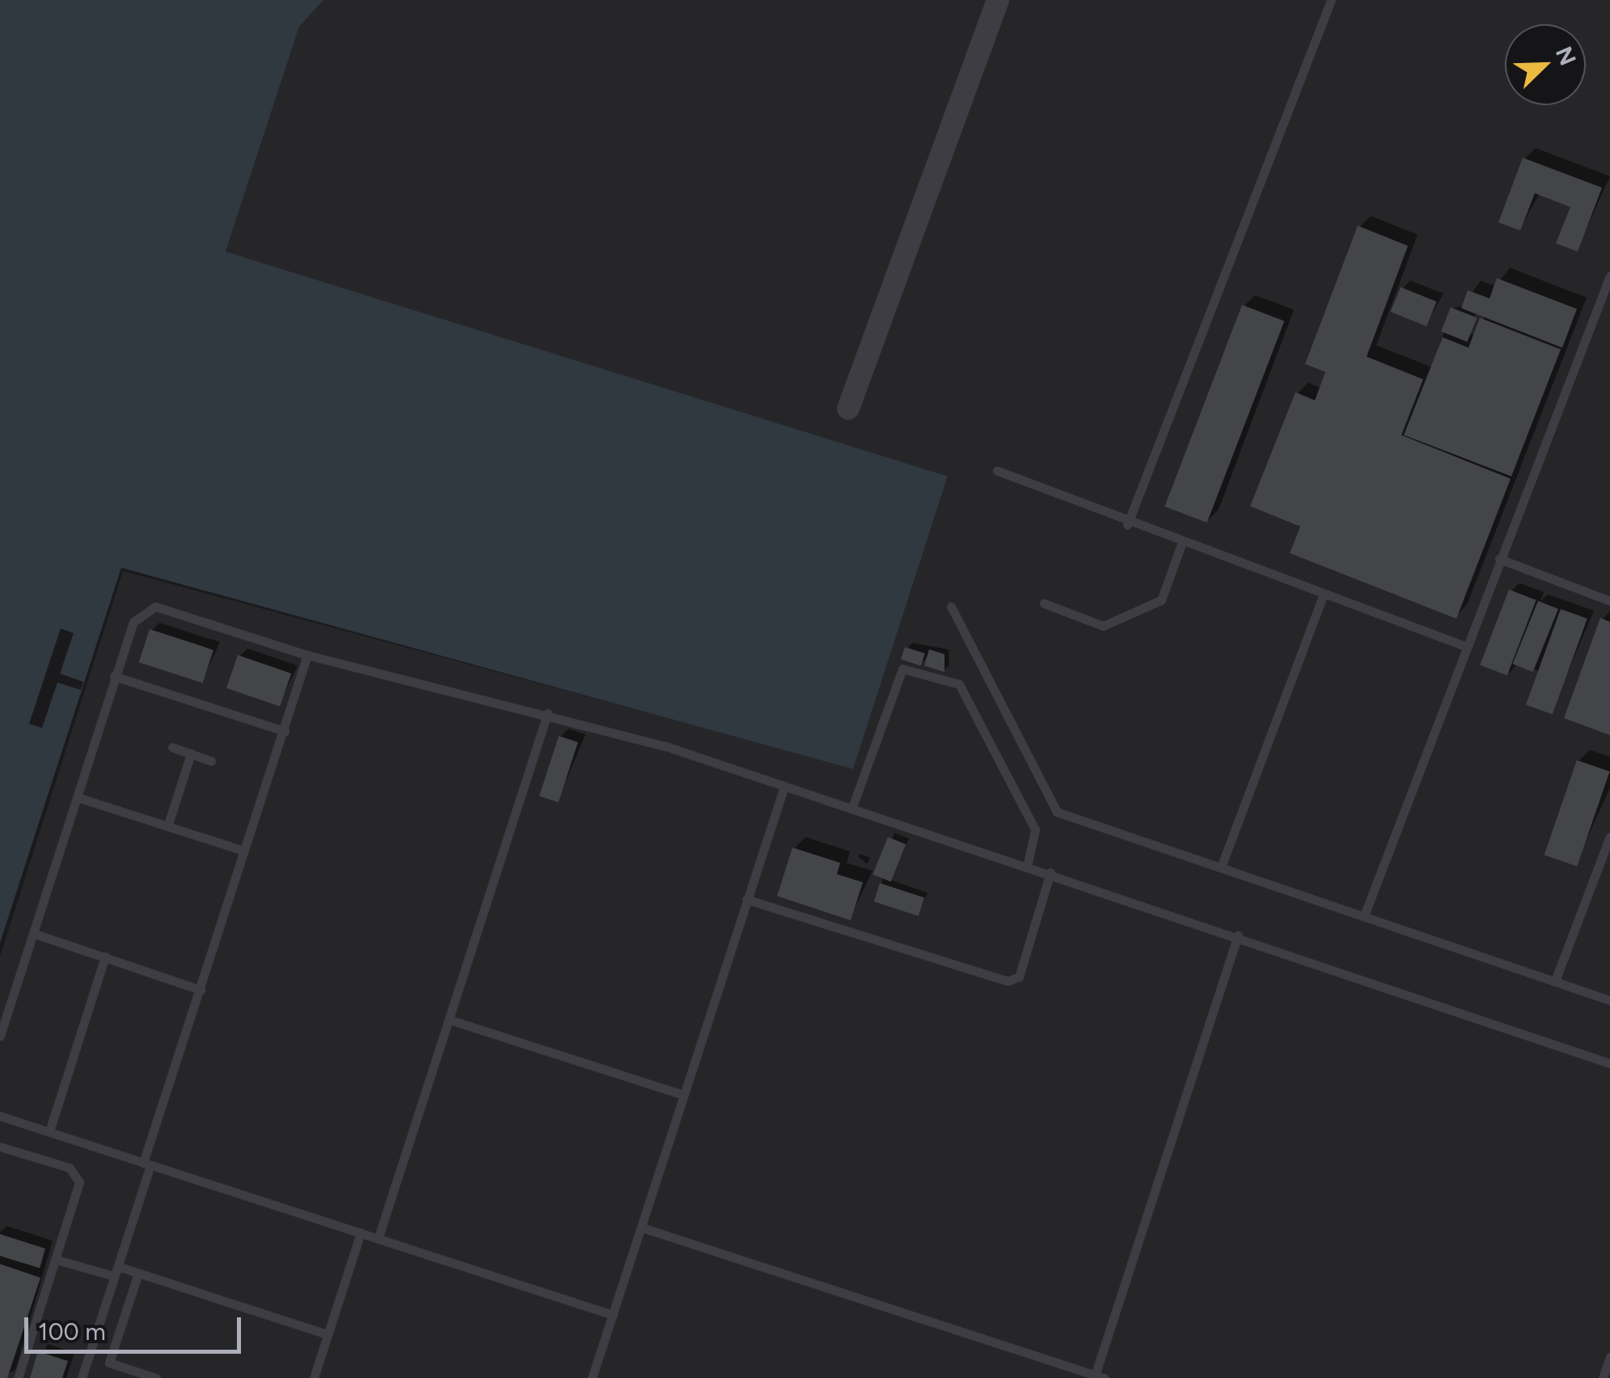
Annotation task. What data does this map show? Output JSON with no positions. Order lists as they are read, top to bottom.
{
  "scale_bar": "100 m",
  "north": "top right"
}
